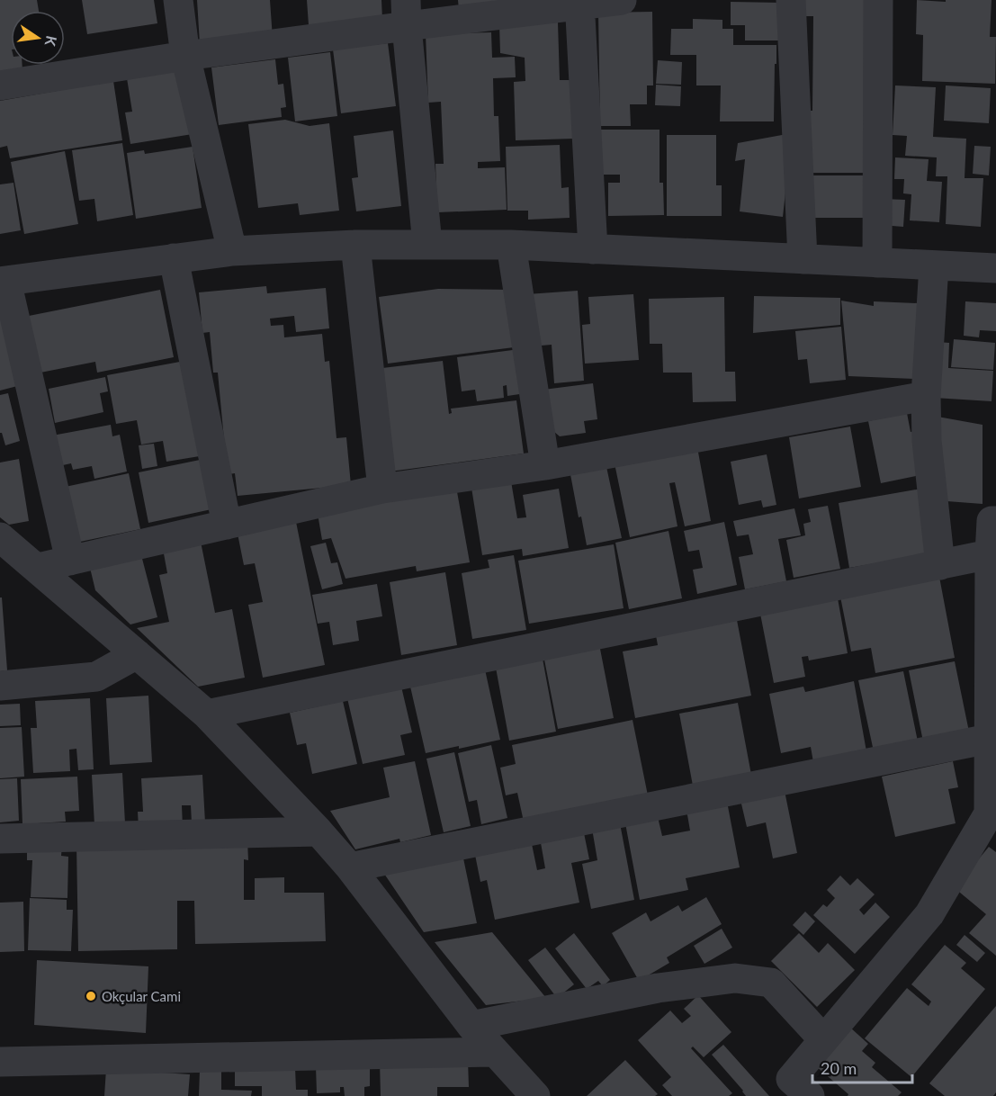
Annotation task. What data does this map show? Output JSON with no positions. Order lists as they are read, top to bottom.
{
  "places": ["Okçular Cami"],
  "scale_bar": "20 m",
  "north": "right"
}
